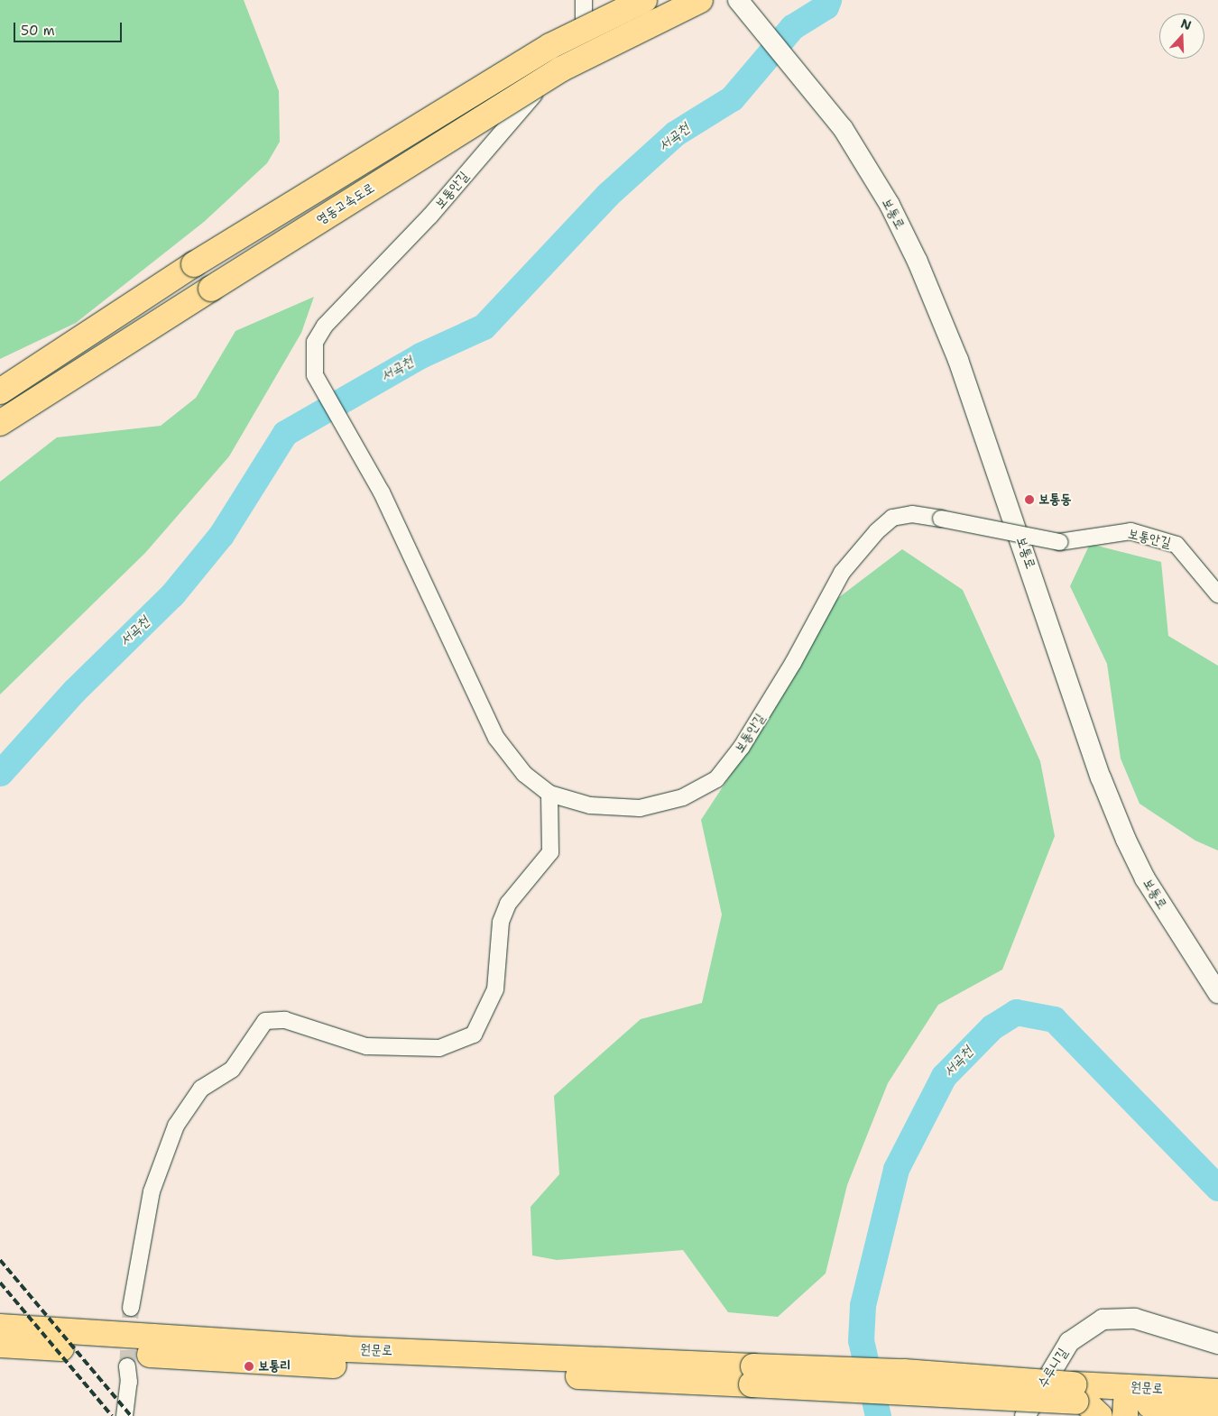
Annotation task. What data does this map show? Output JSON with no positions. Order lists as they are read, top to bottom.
{
  "streets": {
    "highway": ["영동고속도로", "원문로"],
    "street": ["보통안길", "보통로", "수루니길"]
  },
  "water": ["서곡천"],
  "places": ["보통동", "보통리"],
  "scale_bar": "50 m",
  "north": "top"
}
